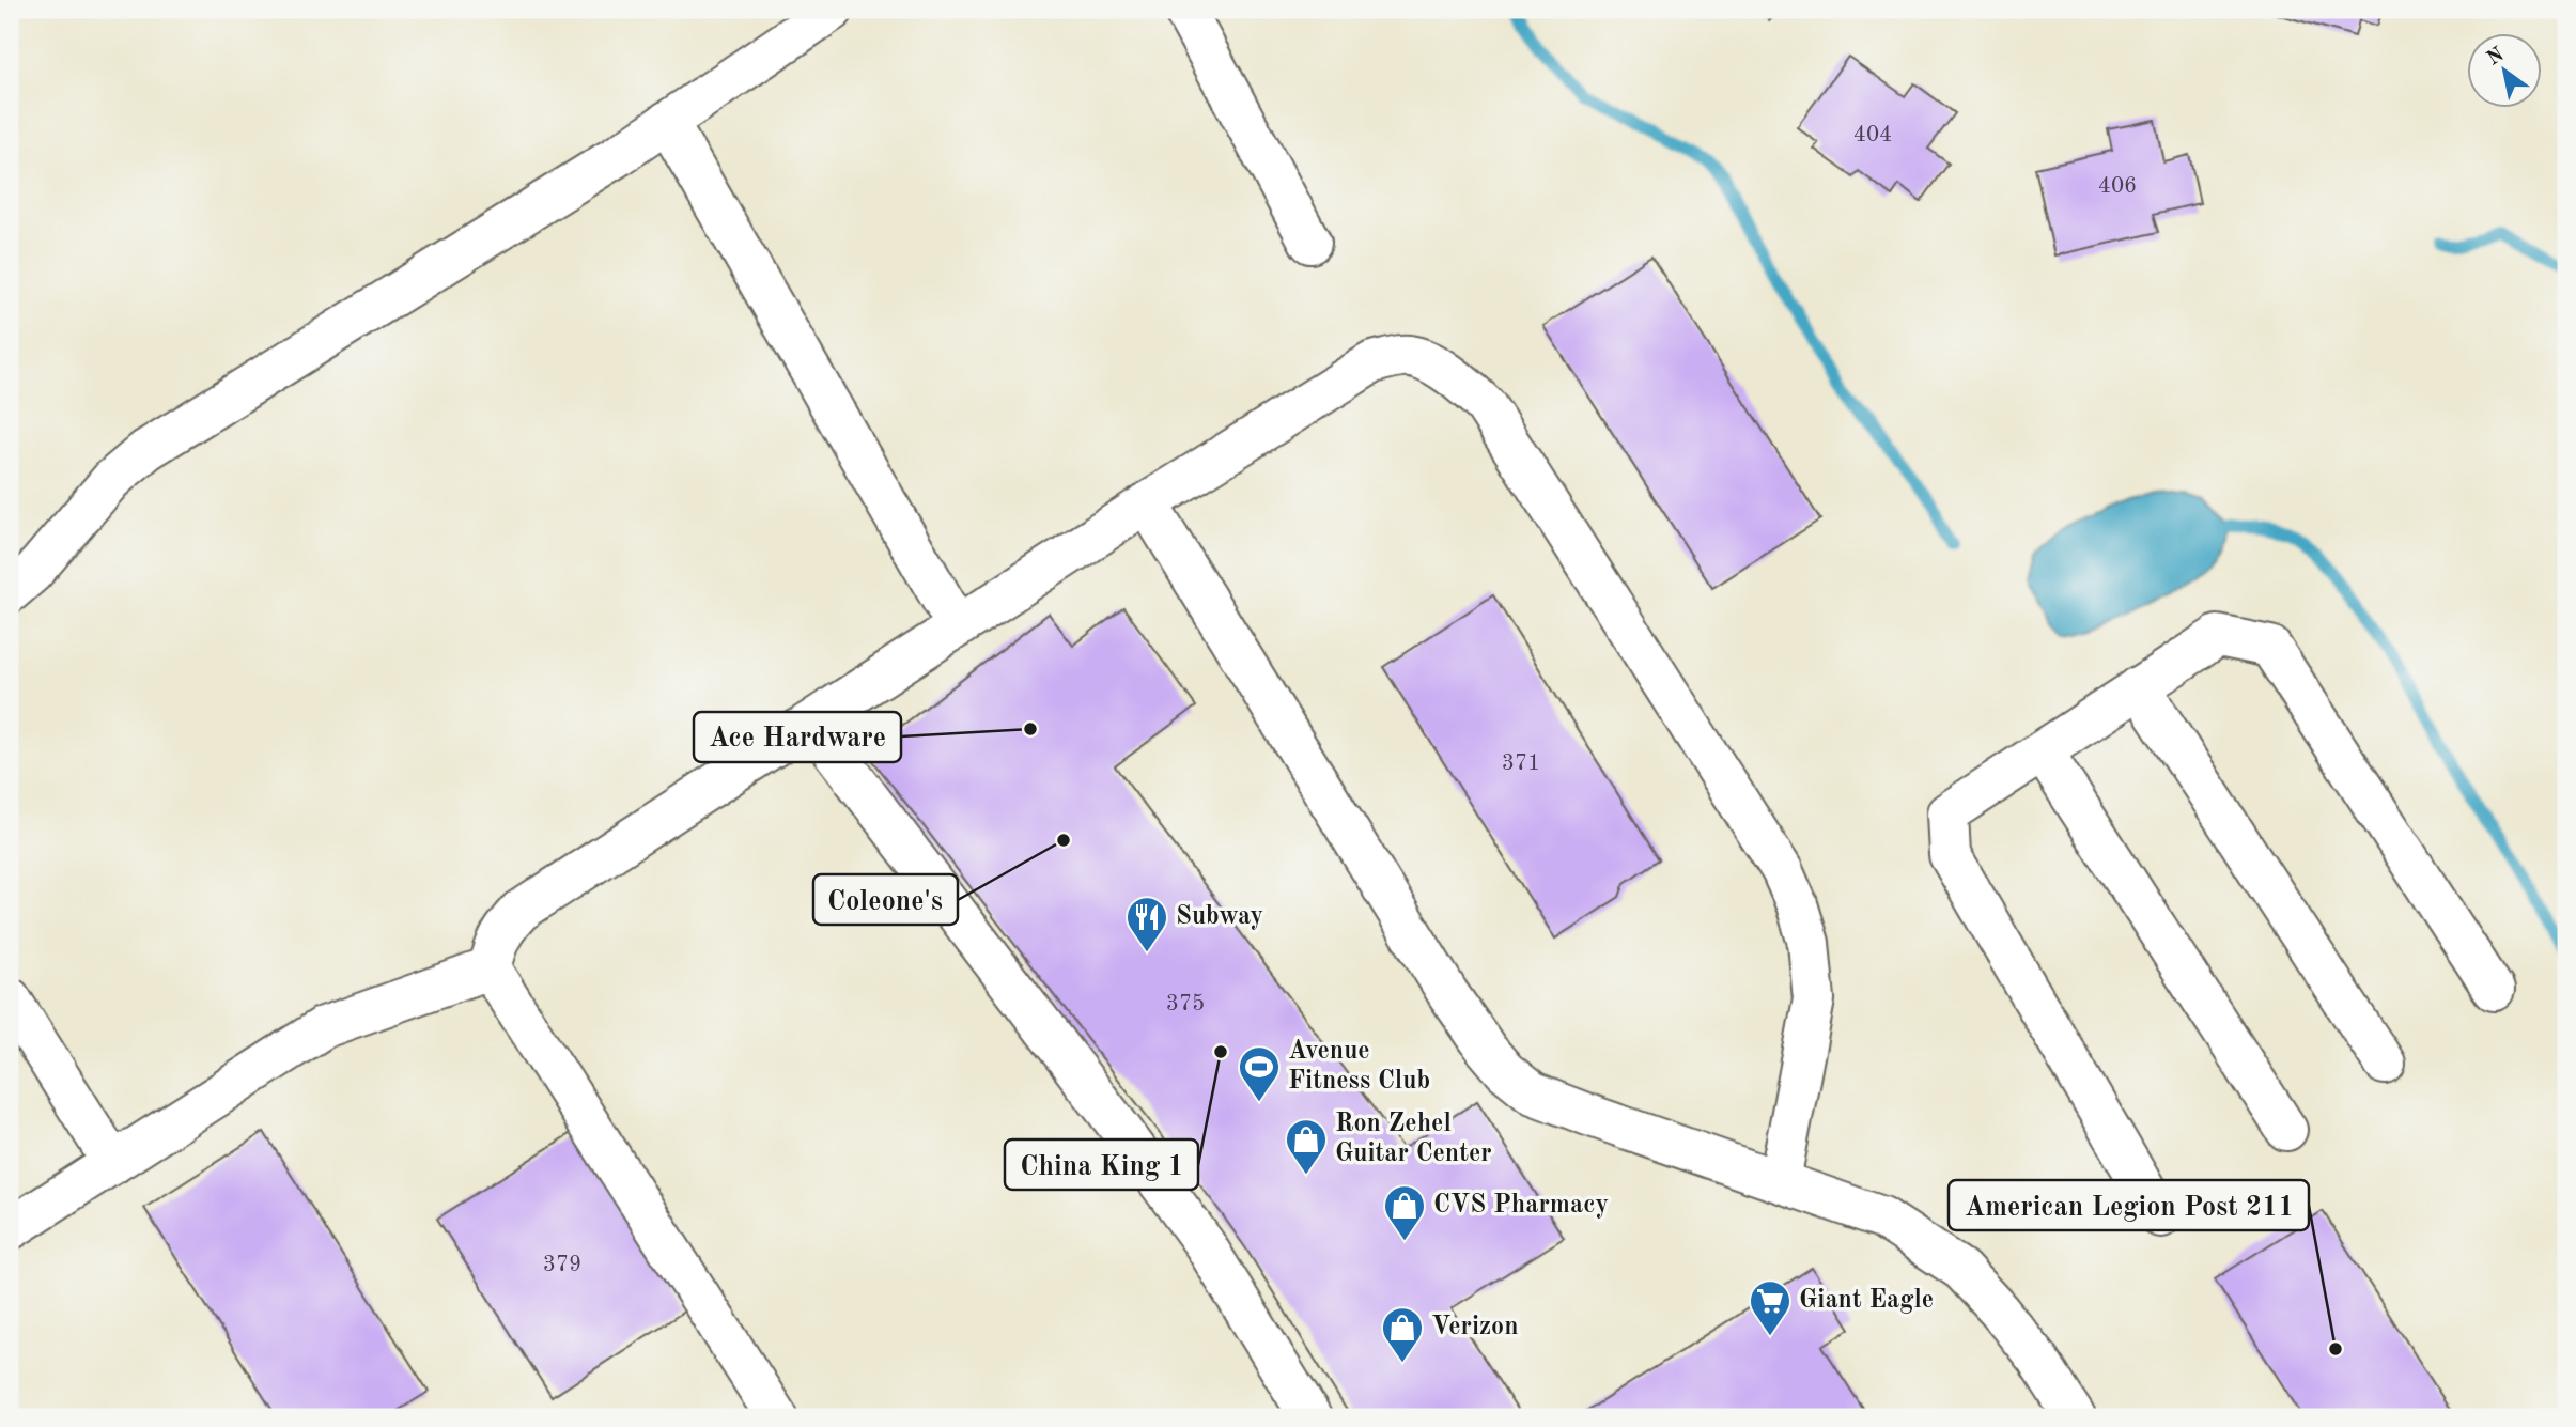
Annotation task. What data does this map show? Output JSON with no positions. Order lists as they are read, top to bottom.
{
  "places": {
    "other": [
      "Ace Hardware",
      "Coleone's",
      "China King 1",
      "American Legion Post 211"
    ],
    "restaurant": ["Subway"],
    "sports": ["Avenue Fitness Club"],
    "shop": ["Ron Zehel Guitar Center", "CVS Pharmacy", "Verizon"],
    "supermarket": ["Giant Eagle"]
  },
  "house_numbers": [
    "404",
    "406",
    "371",
    "375",
    "379"
  ],
  "north": "top left"
}
